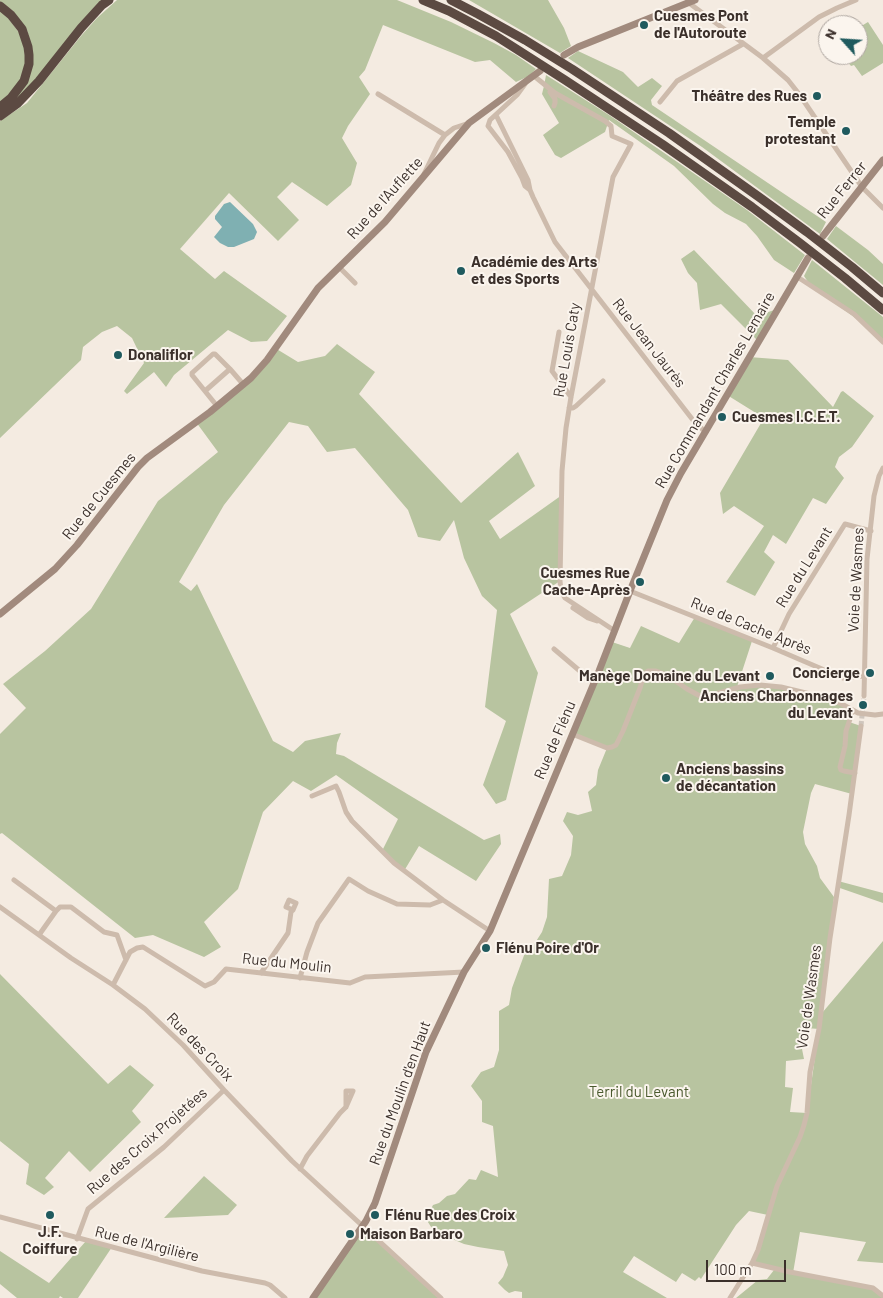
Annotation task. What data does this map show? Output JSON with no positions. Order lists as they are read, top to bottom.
{
  "streets": {
    "street": [
      "Rue Ferrer",
      "Rue de l'Auflette",
      "Rue Jean Jaurès",
      "Rue Louis Caty",
      "Rue Commandant Charles Lemaire",
      "Rue de Cuesmes",
      "Rue du Levant",
      "Voie de Wasmes",
      "Rue de Cache Après",
      "Rue de Flénu",
      "Rue du Moulin",
      "Rue des Croix",
      "Rue du Moulin d'en Haut",
      "Rue des Croix Projetées",
      "Rue de l'Argilière"
    ]
  },
  "crossings": [
    ["Rue de l'Auflette", "Rue Louis Caty"],
    ["Rue de l'Auflette", "Rue de Cuesmes"],
    ["Rue Jean Jaurès", "Rue Louis Caty"],
    ["Rue Jean Jaurès", "Rue Commandant Charles Lemaire"],
    ["Rue Louis Caty", "Rue Commandant Charles Lemaire"],
    ["Rue Louis Caty", "Rue de Flénu"],
    ["Rue Commandant Charles Lemaire", "Rue de Cache Après"],
    ["Rue Commandant Charles Lemaire", "Rue de Flénu"],
    ["Rue du Levant", "Voie de Wasmes"],
    ["Rue du Levant", "Rue de Cache Après"],
    ["Voie de Wasmes", "Rue de Cache Après"],
    ["Rue de Flénu", "Rue du Moulin d'en Haut"],
    ["Rue du Moulin", "Rue du Moulin d'en Haut"],
    ["Rue des Croix", "Rue du Moulin d'en Haut"],
    ["Rue des Croix", "Rue des Croix Projetées"],
    ["Rue des Croix Projetées", "Rue de l'Argilière"]
  ],
  "parks": ["Terril du Levant"],
  "places": [
    "Cuesmes Pont de l'Autoroute",
    "Théâtre des Rues",
    "Temple protestant",
    "Académie des Arts et des Sports",
    "Donaliflor",
    "Cuesmes I.C.E.T.",
    "Cuesmes Rue Cache-Après",
    "Concierge",
    "Manège Domaine du Levant",
    "Anciens Charbonnages du Levant",
    "Anciens bassins de décantation",
    "Flénu Poire d'Or",
    "J.F. Coiffure",
    "Flénu Rue des Croix",
    "Maison Barbaro"
  ],
  "scale_bar": "100 m",
  "north": "top left"
}
